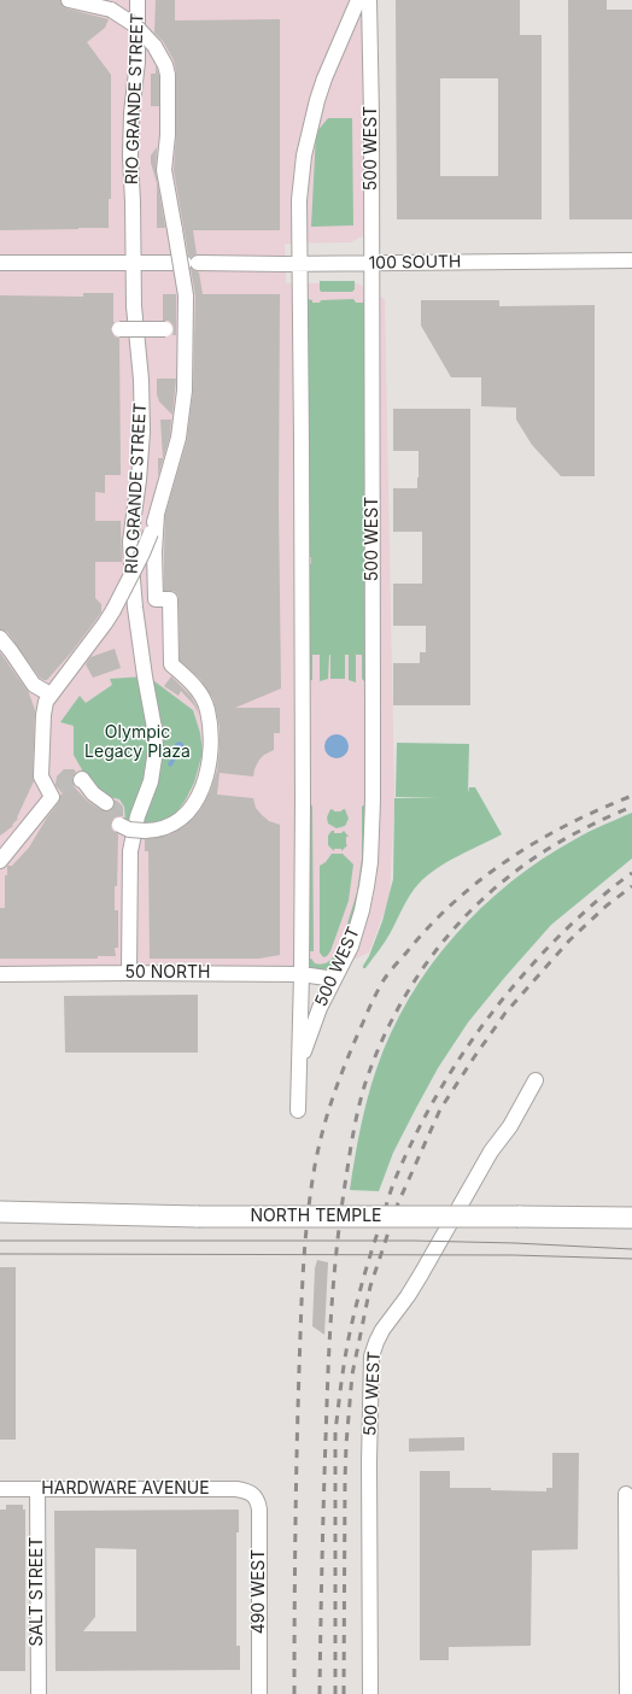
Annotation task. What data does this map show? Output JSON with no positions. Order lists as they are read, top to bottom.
{
  "streets": {
    "main road": ["NORTH TEMPLE"],
    "street": [
      "RIO GRANDE STREET",
      "500 WEST",
      "100 SOUTH",
      "50 NORTH",
      "HARDWARE AVENUE",
      "SALT STREET",
      "490 WEST"
    ]
  },
  "crossings": [
    ["RIO GRANDE STREET", "100 SOUTH"],
    ["RIO GRANDE STREET", "50 NORTH"],
    ["500 WEST", "100 SOUTH"],
    ["500 WEST", "50 NORTH"],
    ["HARDWARE AVENUE", "SALT STREET"],
    ["HARDWARE AVENUE", "490 WEST"]
  ],
  "parks": ["Olympic Legacy Plaza"]
}
